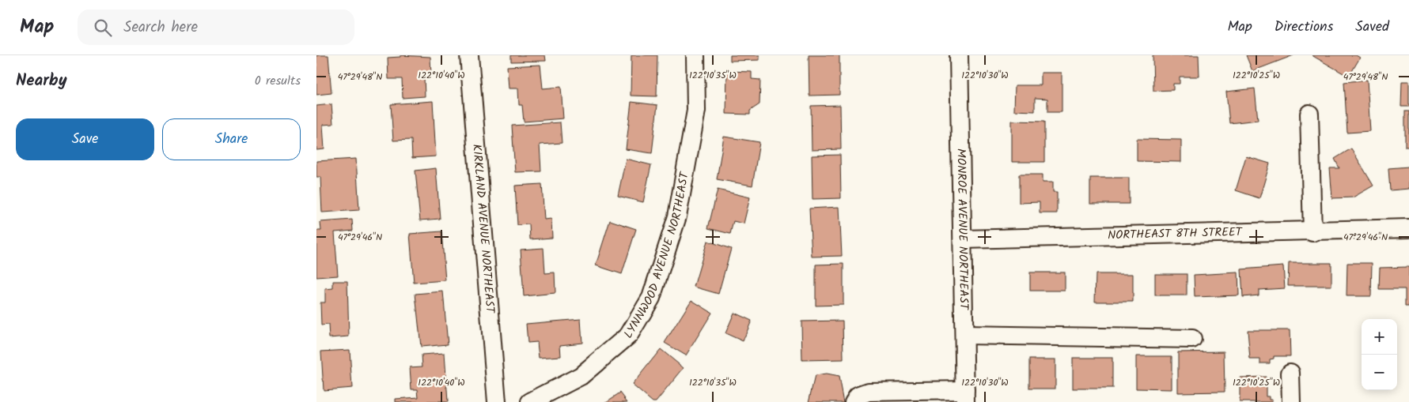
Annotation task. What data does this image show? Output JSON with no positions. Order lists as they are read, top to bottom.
{
  "streets": {
    "street": [
      "MONROE AVENUE NORTHEAST",
      "KIRKLAND AVENUE NORTHEAST",
      "NORTHEAST 8TH STREET",
      "LYNNWOOD AVENUE NORTHEAST"
    ]
  },
  "crossings": [
    ["MONROE AVENUE NORTHEAST", "NORTHEAST 8TH STREET"]
  ],
  "page": {
    "header": "Map",
    "search": "Search here",
    "nav": ["Map", "Directions", "Saved"],
    "heading": ["Nearby", "0 results"],
    "buttons": ["Save", "Share"],
    "map_buttons": ["+", "−"]
  },
  "coordinates": [
    "122°10'40\"W",
    "122°10'35\"W",
    "122°10'30\"W",
    "122°10'25\"W",
    "47°29'48\"N",
    "47°29'46\"N"
  ]
}
